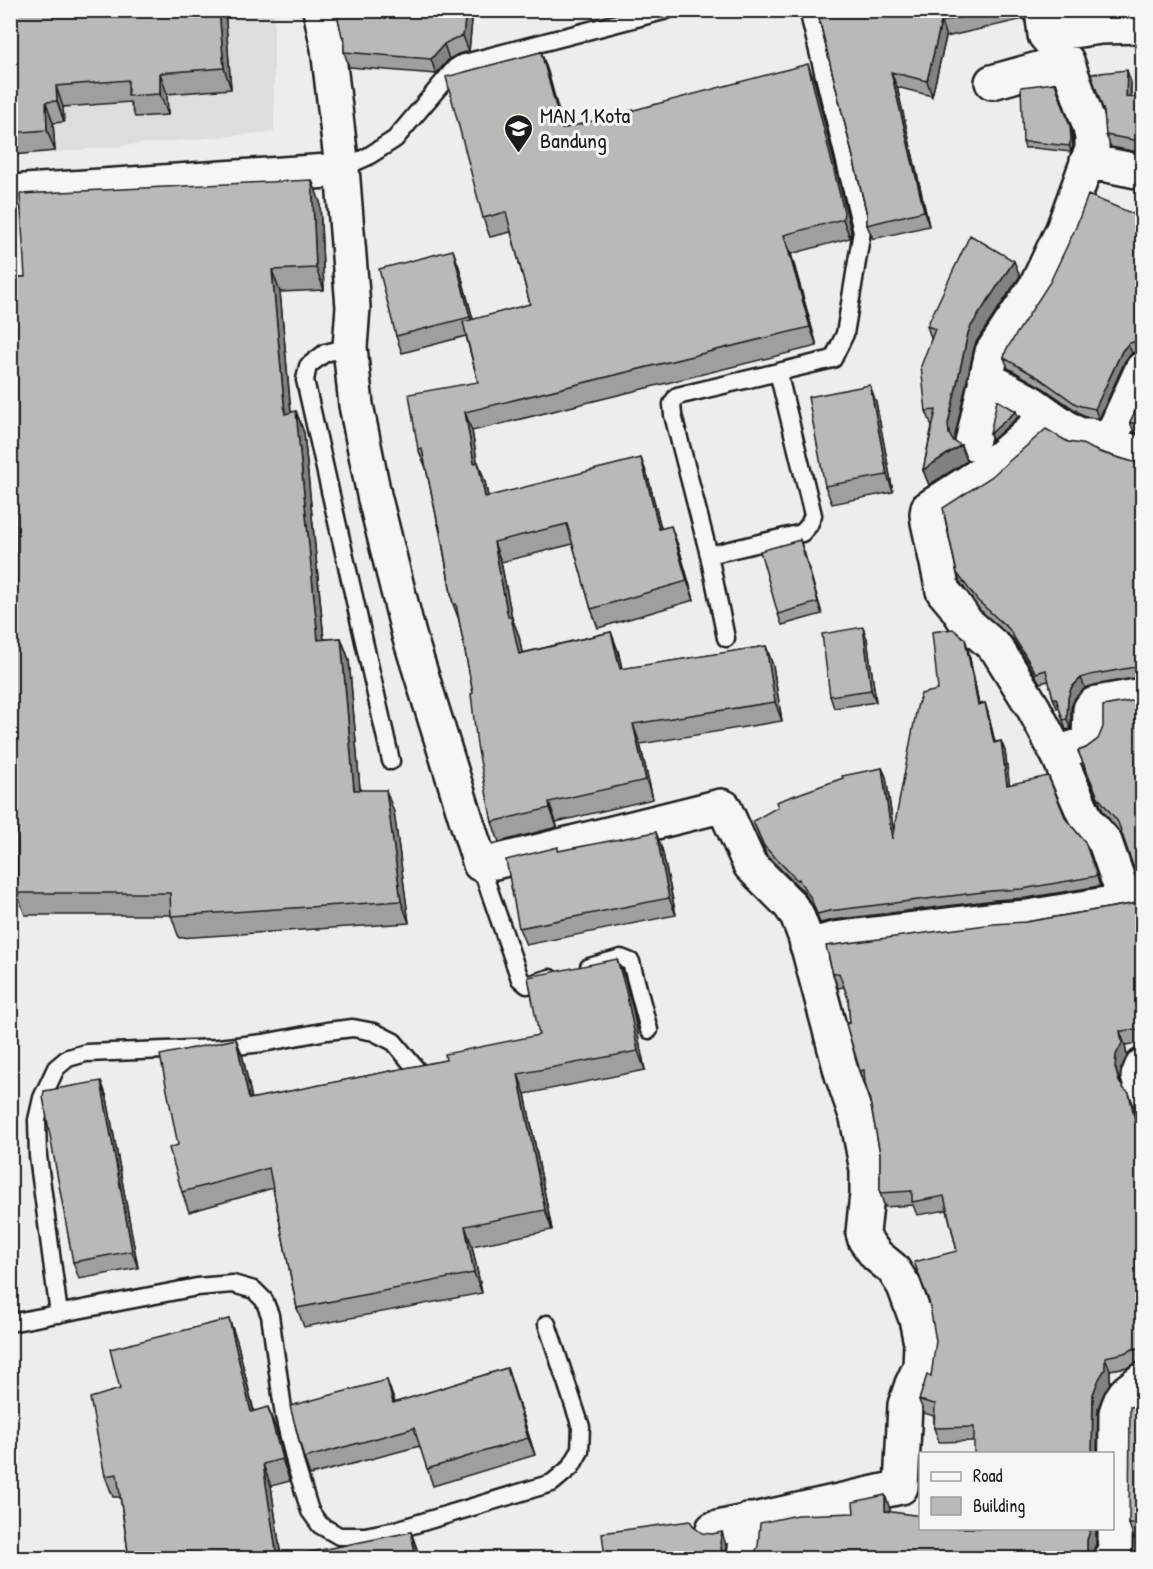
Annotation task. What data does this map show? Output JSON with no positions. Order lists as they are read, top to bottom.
{
  "places": {
    "school or university": ["MAN 1 Kota Bandung"]
  },
  "legend": ["Road", "Building"]
}
